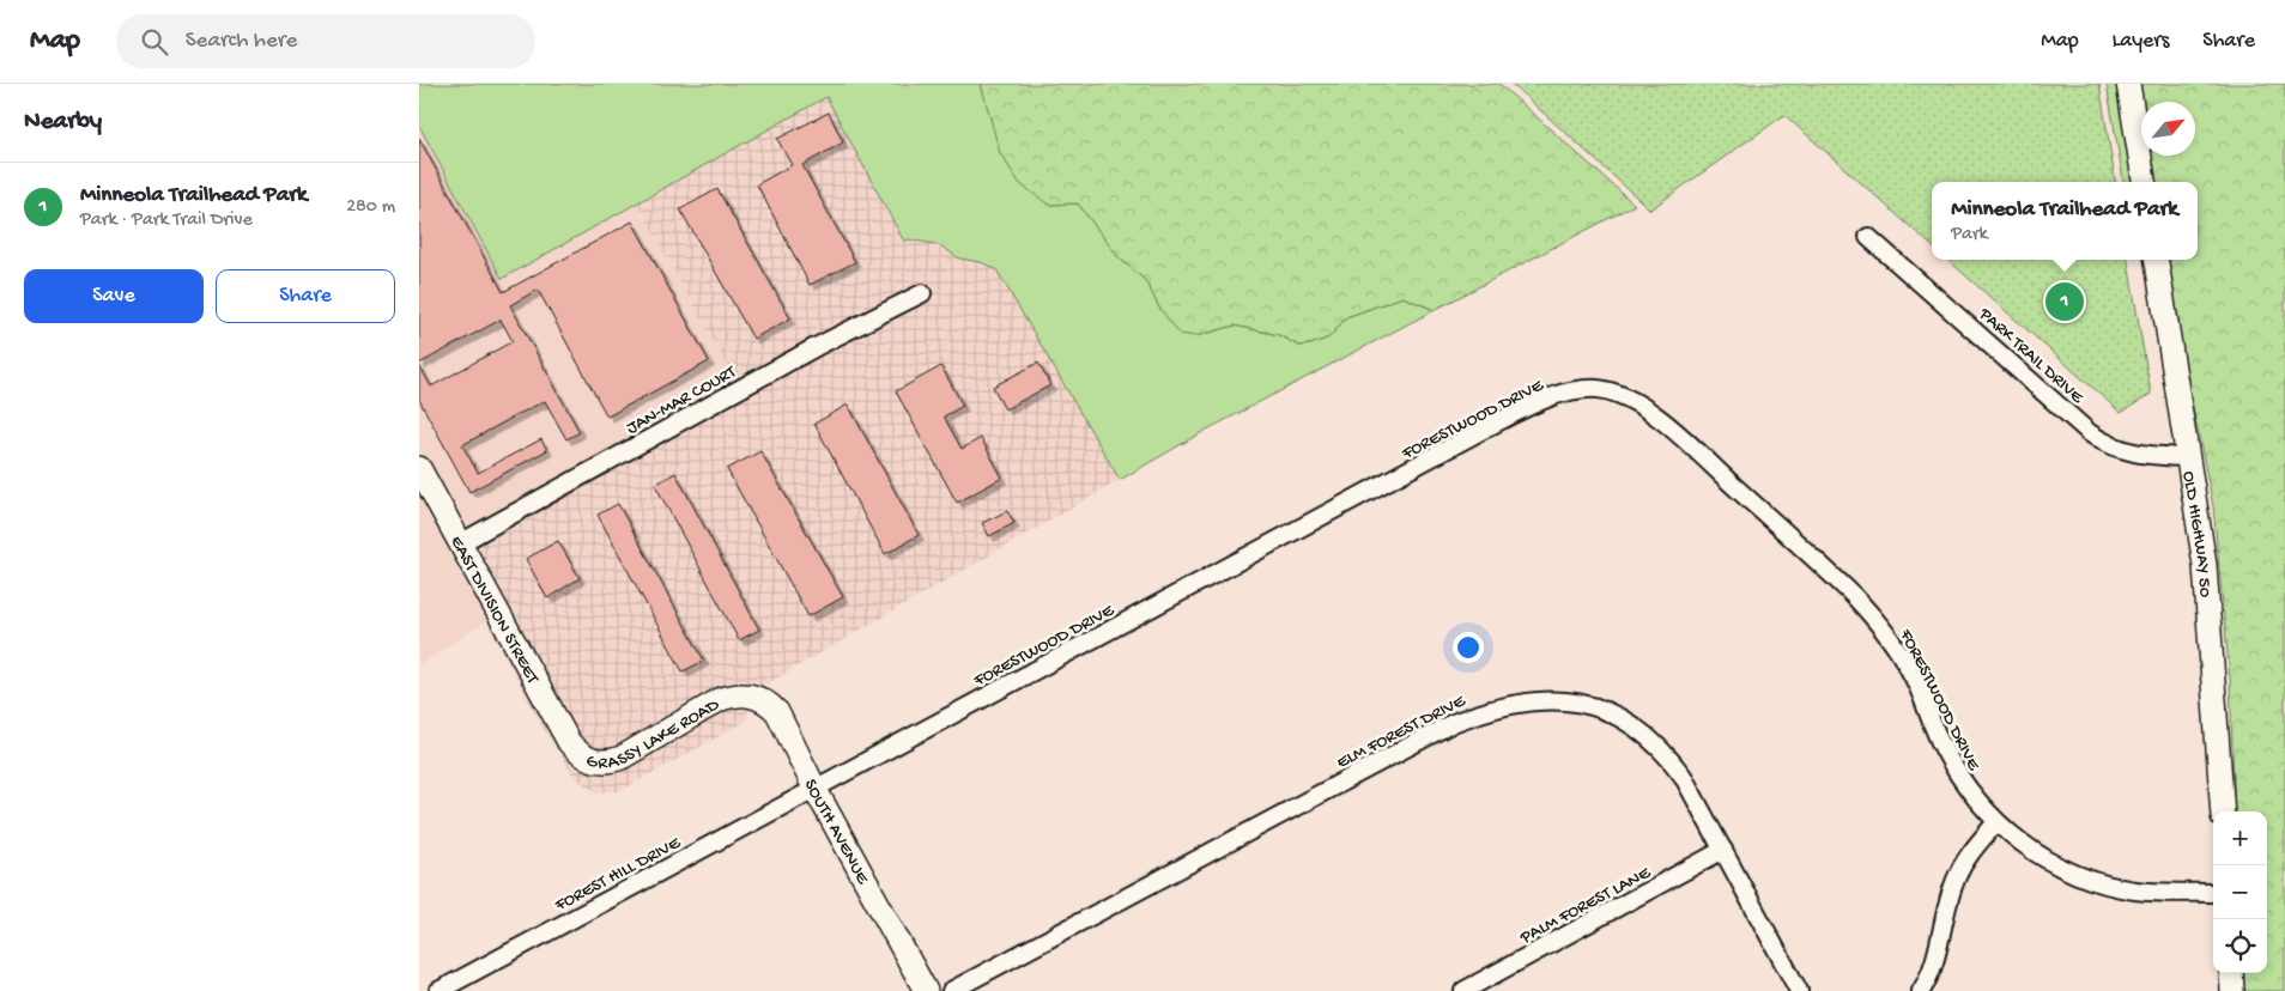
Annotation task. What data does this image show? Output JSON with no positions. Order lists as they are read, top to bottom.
{
  "streets": {
    "street": [
      "PARK TRAIL DRIVE",
      "JAN-MAR COURT",
      "FORESTWOOD DRIVE",
      "OLD HIGHWAY 50",
      "EAST DIVISION STREET",
      "GRASSY LAKE ROAD",
      "ELM FOREST DRIVE",
      "SOUTH AVENUE",
      "FOREST HILL DRIVE",
      "PALM FOREST LANE"
    ]
  },
  "crossings": [
    ["PARK TRAIL DRIVE", "OLD HIGHWAY 50"],
    ["JAN-MAR COURT", "EAST DIVISION STREET"],
    ["FORESTWOOD DRIVE", "SOUTH AVENUE"],
    ["FORESTWOOD DRIVE", "FOREST HILL DRIVE"],
    ["EAST DIVISION STREET", "GRASSY LAKE ROAD"],
    ["GRASSY LAKE ROAD", "SOUTH AVENUE"],
    ["ELM FOREST DRIVE", "PALM FOREST LANE"],
    ["SOUTH AVENUE", "FOREST HILL DRIVE"]
  ],
  "north": "top right",
  "page": {
    "header": "Map",
    "search": "Search here",
    "nav": ["Map", "Layers", "Share"],
    "heading": "Nearby",
    "list": [
      {
        "mark": "1",
        "name": "Minneola Trailhead Park",
        "note": "Park · Park Trail Drive",
        "value": "280 m"
      }
    ],
    "popup": ["Minneola Trailhead Park", "Park"],
    "buttons": ["Save", "Share"],
    "pins": "1",
    "map_buttons": ["+", "−"]
  }
}
